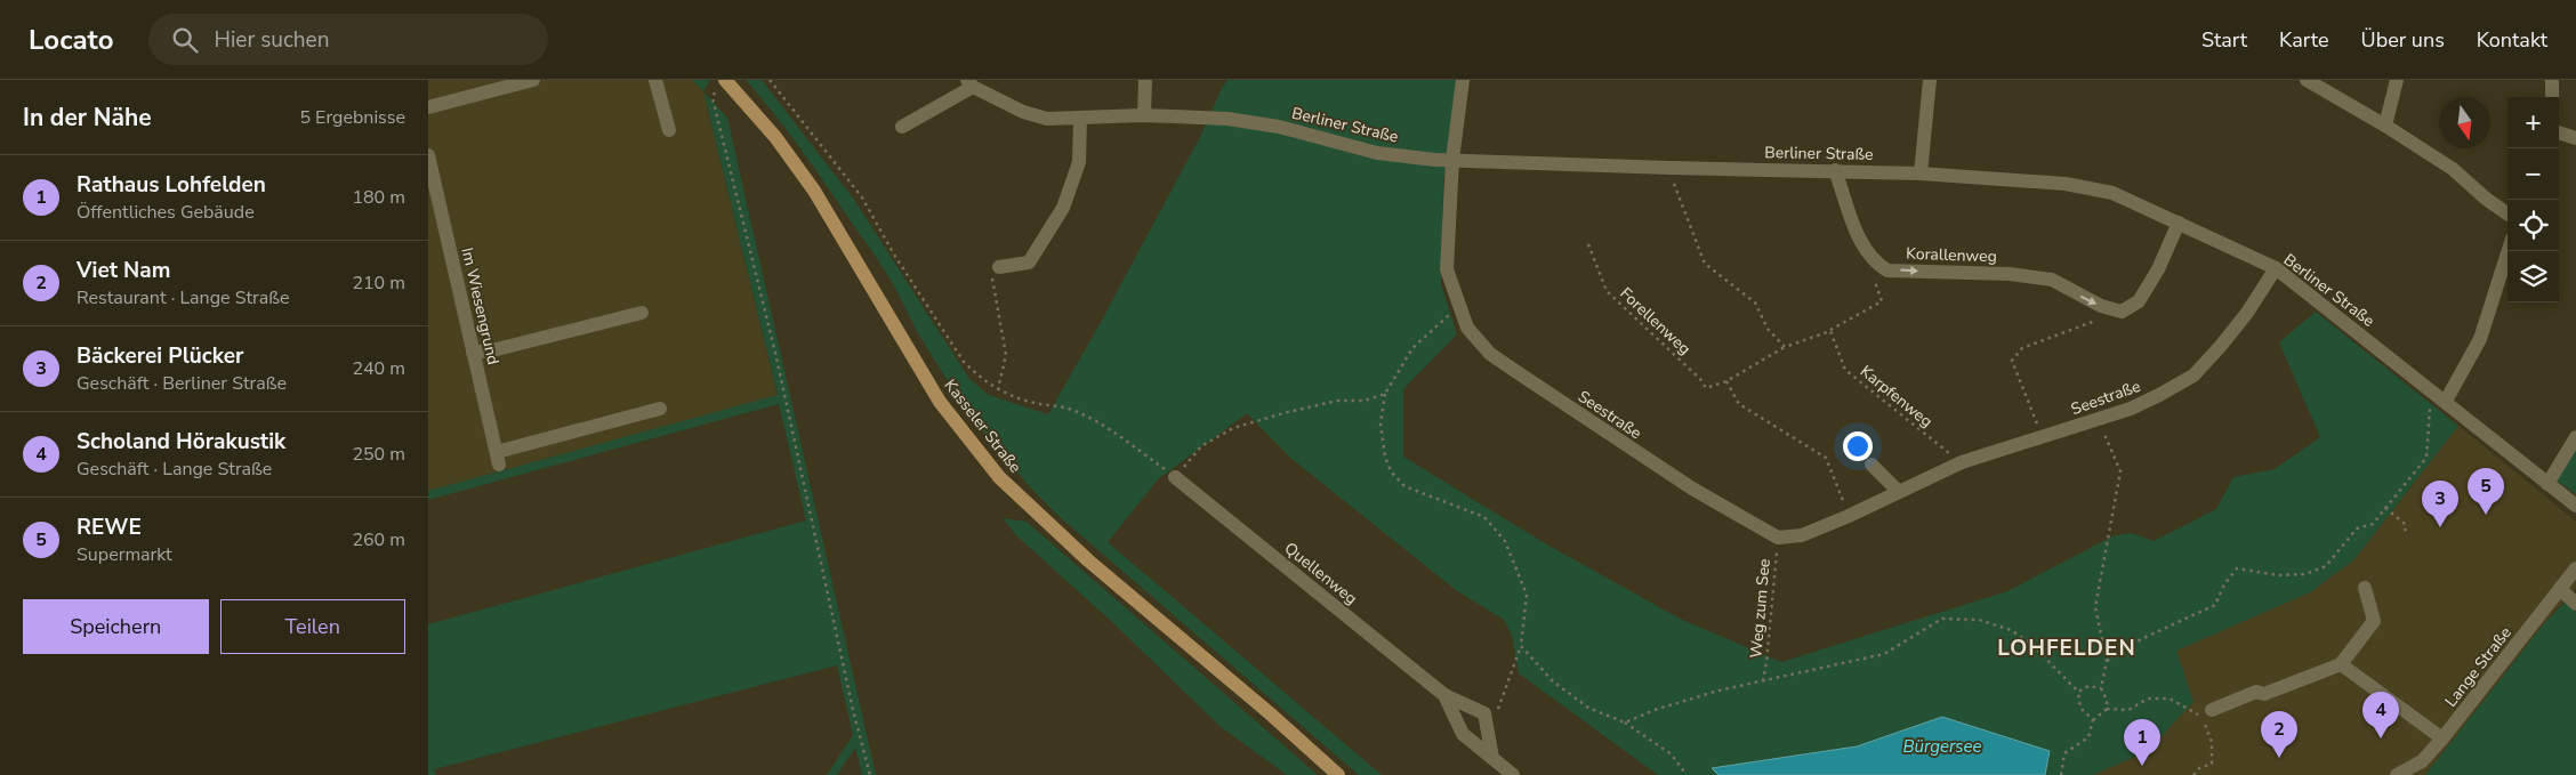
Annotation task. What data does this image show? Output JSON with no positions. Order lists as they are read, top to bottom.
{
  "streets": {
    "main road": ["Kasseler Straße"],
    "street": [
      "Berliner Straße",
      "Korallenweg",
      "Im Wiesengrund",
      "Seestraße",
      "Quellenweg",
      "Lange Straße"
    ],
    "path": ["Forellenweg", "Karpfenweg", "Weg zum See"]
  },
  "crossings": [
    ["Berliner Straße", "Seestraße"],
    ["Karpfenweg", "Seestraße"],
    ["Seestraße", "Weg zum See"]
  ],
  "one_way": ["Korallenweg"],
  "districts": ["LOHFELDEN"],
  "water": ["Bürgersee"],
  "north": "bottom",
  "page": {
    "header": "Locato",
    "search": "Hier suchen",
    "nav": [
      "Start",
      "Karte",
      "Über uns",
      "Kontakt"
    ],
    "heading": ["In der Nähe", "5 Ergebnisse"],
    "map_buttons": ["+", "−"],
    "list": [
      {
        "mark": "1",
        "name": "Rathaus Lohfelden",
        "note": "Öffentliches Gebäude",
        "value": "180 m"
      },
      {
        "mark": "2",
        "name": "Viet Nam",
        "note": "Restaurant · Lange Straße",
        "value": "210 m"
      },
      {
        "mark": "3",
        "name": "Bäckerei Plücker",
        "note": "Geschäft · Berliner Straße",
        "value": "240 m"
      },
      {
        "mark": "4",
        "name": "Scholand Hörakustik",
        "note": "Geschäft · Lange Straße",
        "value": "250 m"
      },
      {
        "mark": "5",
        "name": "REWE",
        "note": "Supermarkt",
        "value": "260 m"
      }
    ],
    "pins": [
      "5",
      "3",
      "4",
      "2",
      "1"
    ],
    "buttons": ["Speichern", "Teilen"]
  }
}
